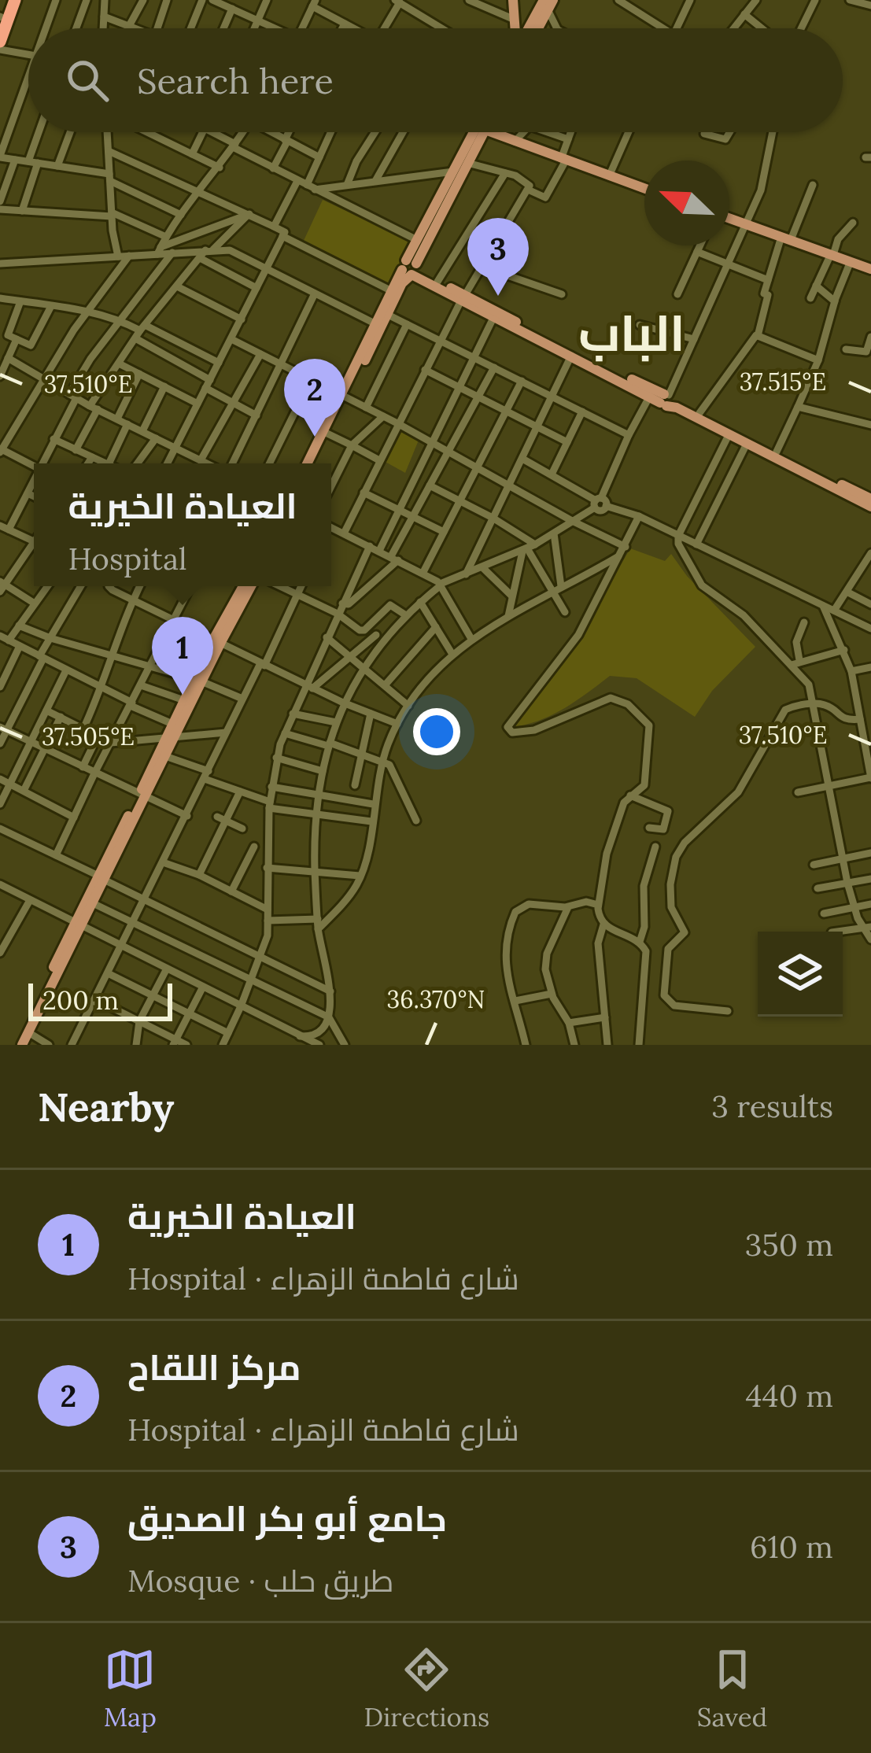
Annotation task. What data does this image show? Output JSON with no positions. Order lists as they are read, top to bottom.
{
  "districts": ["الباب"],
  "scale_bar": "200 m",
  "north": "top left",
  "page": {
    "search": "Search here",
    "pins": ["3", "2", "1"],
    "popup": ["العيادة الخيرية", "Hospital"],
    "scale": "200 m",
    "heading": ["Nearby", "3 results"],
    "list": [
      {
        "mark": "1",
        "name": "العيادة الخيرية",
        "note": "Hospital · شارع فاطمة الزهراء",
        "value": "350 m"
      },
      {
        "mark": "2",
        "name": "مركز اللقاح",
        "note": "Hospital · شارع فاطمة الزهراء",
        "value": "440 m"
      },
      {
        "mark": "3",
        "name": "جامع أبو بكر الصديق",
        "note": "Mosque · طريق حلب",
        "value": "610 m"
      }
    ],
    "nav": ["Map", "Directions", "Saved"]
  },
  "coordinates": [
    "37.515°E",
    "37.510°E",
    "37.505°E",
    "36.370°N"
  ]
}
